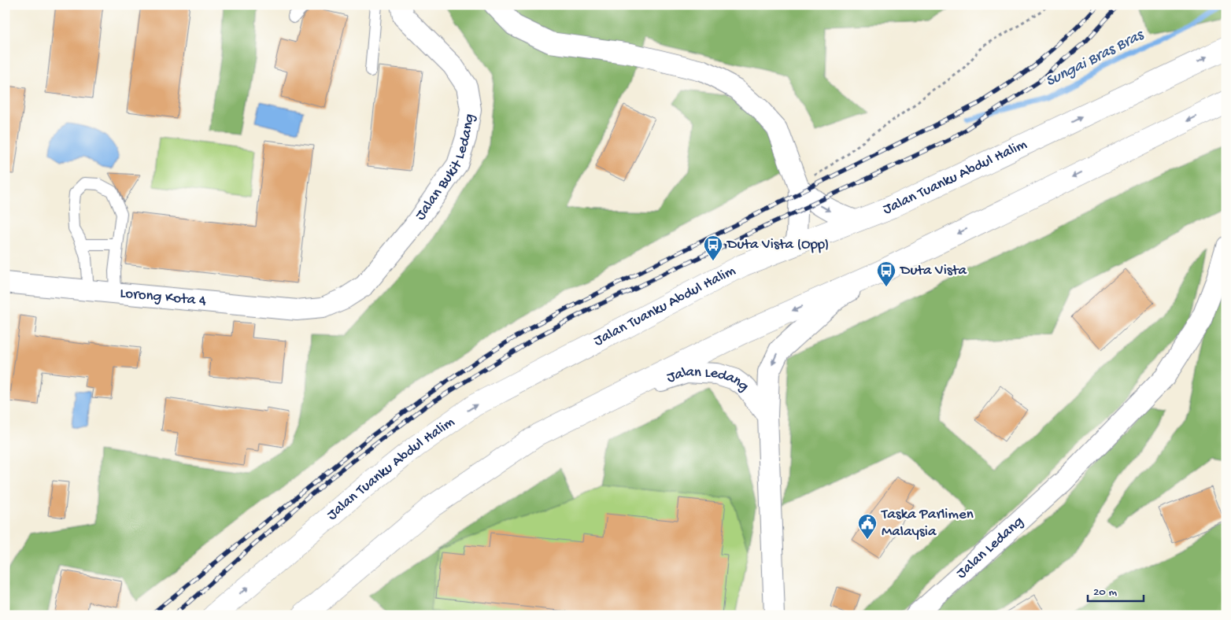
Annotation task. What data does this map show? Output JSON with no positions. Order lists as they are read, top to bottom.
{
  "streets": {
    "main road": ["Jalan Tuanku Abdul Halim"],
    "street": ["Jalan Bukit Ledang", "Lorong Kota 4", "Jalan Ledang"]
  },
  "crossings": [
    ["Jalan Bukit Ledang", "Lorong Kota 4"]
  ],
  "water": ["Sungai Bras Bras"],
  "places": {
    "bus stop": ["Duta Vista (Opp)", "Duta Vista"],
    "public building": ["Taska Parlimen Malaysia"]
  },
  "scale_bar": "20 m"
}
